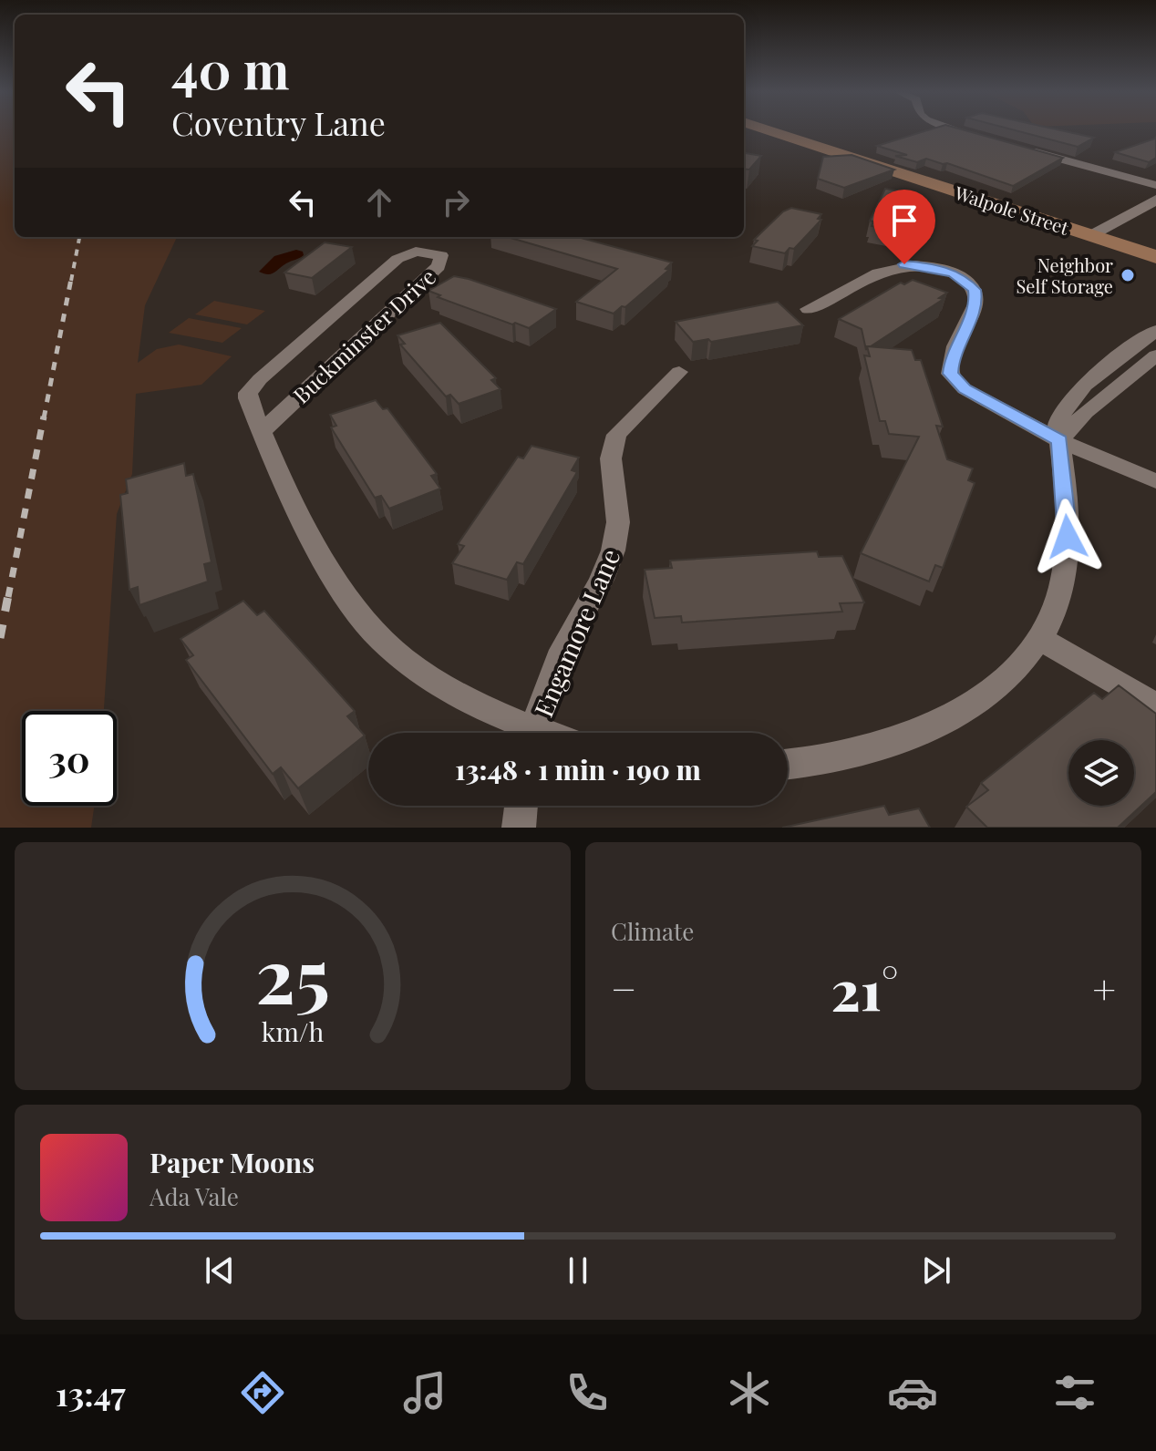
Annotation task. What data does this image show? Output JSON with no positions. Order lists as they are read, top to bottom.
{
  "streets": {
    "main road": ["Walpole Street"],
    "street": ["Buckminster Drive", "Engamore Lane"]
  },
  "places": ["Neighbor Self Storage"],
  "page": {
    "turn": ["40 m", "Coventry Lane"],
    "limit": "30",
    "trip": "13:48 · 1 min · 190 m",
    "tile": "Climate",
    "heat": ["−", "21°", "+"],
    "song": ["Paper Moons", "Ada Vale"],
    "tabs": "13:47",
    "gauge": ["25", "km/h"]
  }
}
